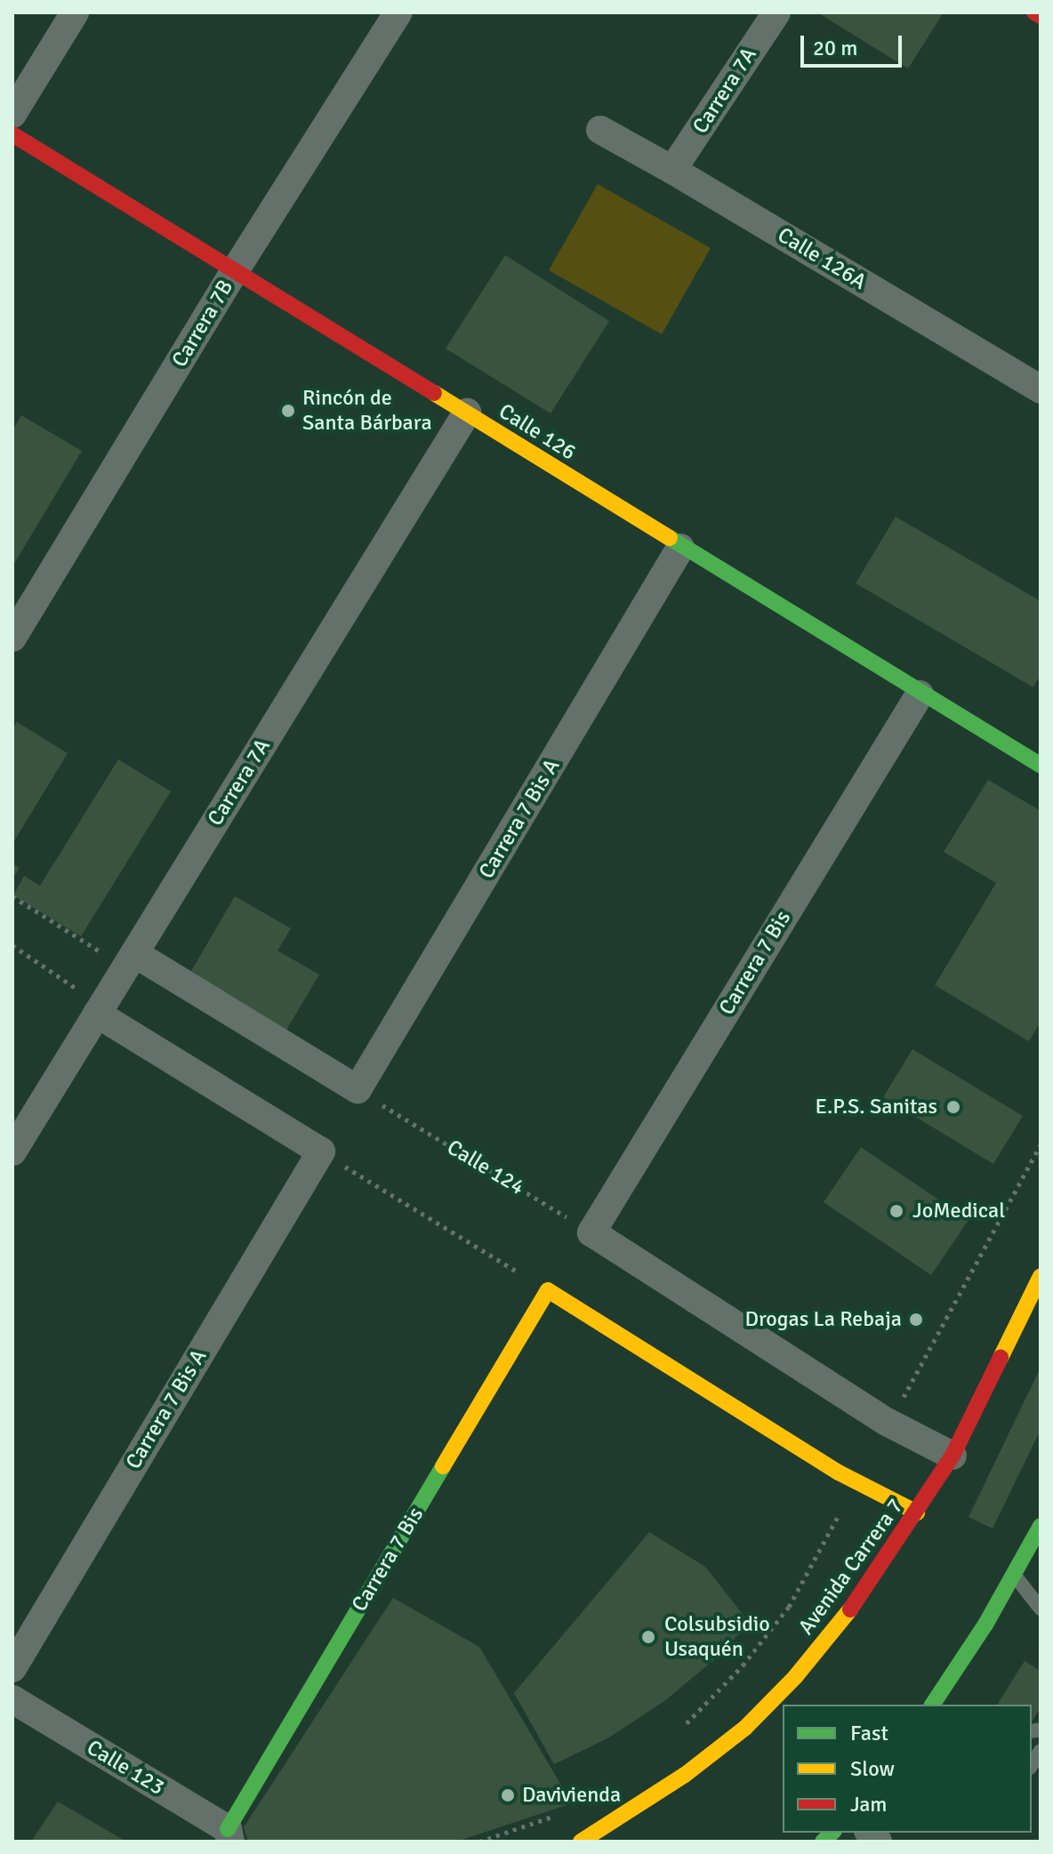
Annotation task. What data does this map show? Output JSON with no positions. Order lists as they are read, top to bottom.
{
  "streets": {
    "street": [
      "Carrera 7A",
      "Calle 126A",
      "Carrera 7B",
      "Calle 126",
      "Carrera 7 Bis A",
      "Carrera 7 Bis",
      "Avenida Carrera 7",
      "Calle 123"
    ],
    "path": ["Calle 124"]
  },
  "crossings": [
    ["Carrera 7A", "Calle 126A"],
    ["Carrera 7A", "Calle 126"],
    ["Carrera 7B", "Calle 126"],
    ["Calle 126", "Carrera 7 Bis A"],
    ["Calle 126", "Carrera 7 Bis"],
    ["Carrera 7 Bis A", "Calle 124"],
    ["Carrera 7 Bis", "Calle 124"],
    ["Carrera 7 Bis", "Calle 123"]
  ],
  "places": [
    "Rincón de Santa Bárbara",
    "E.P.S. Sanitas",
    "JoMedical",
    "Drogas La Rebaja",
    "Colsubsidio Usaquén",
    "Davivienda"
  ],
  "legend": ["Fast", "Slow", "Jam"],
  "scale_bar": "20 m"
}
